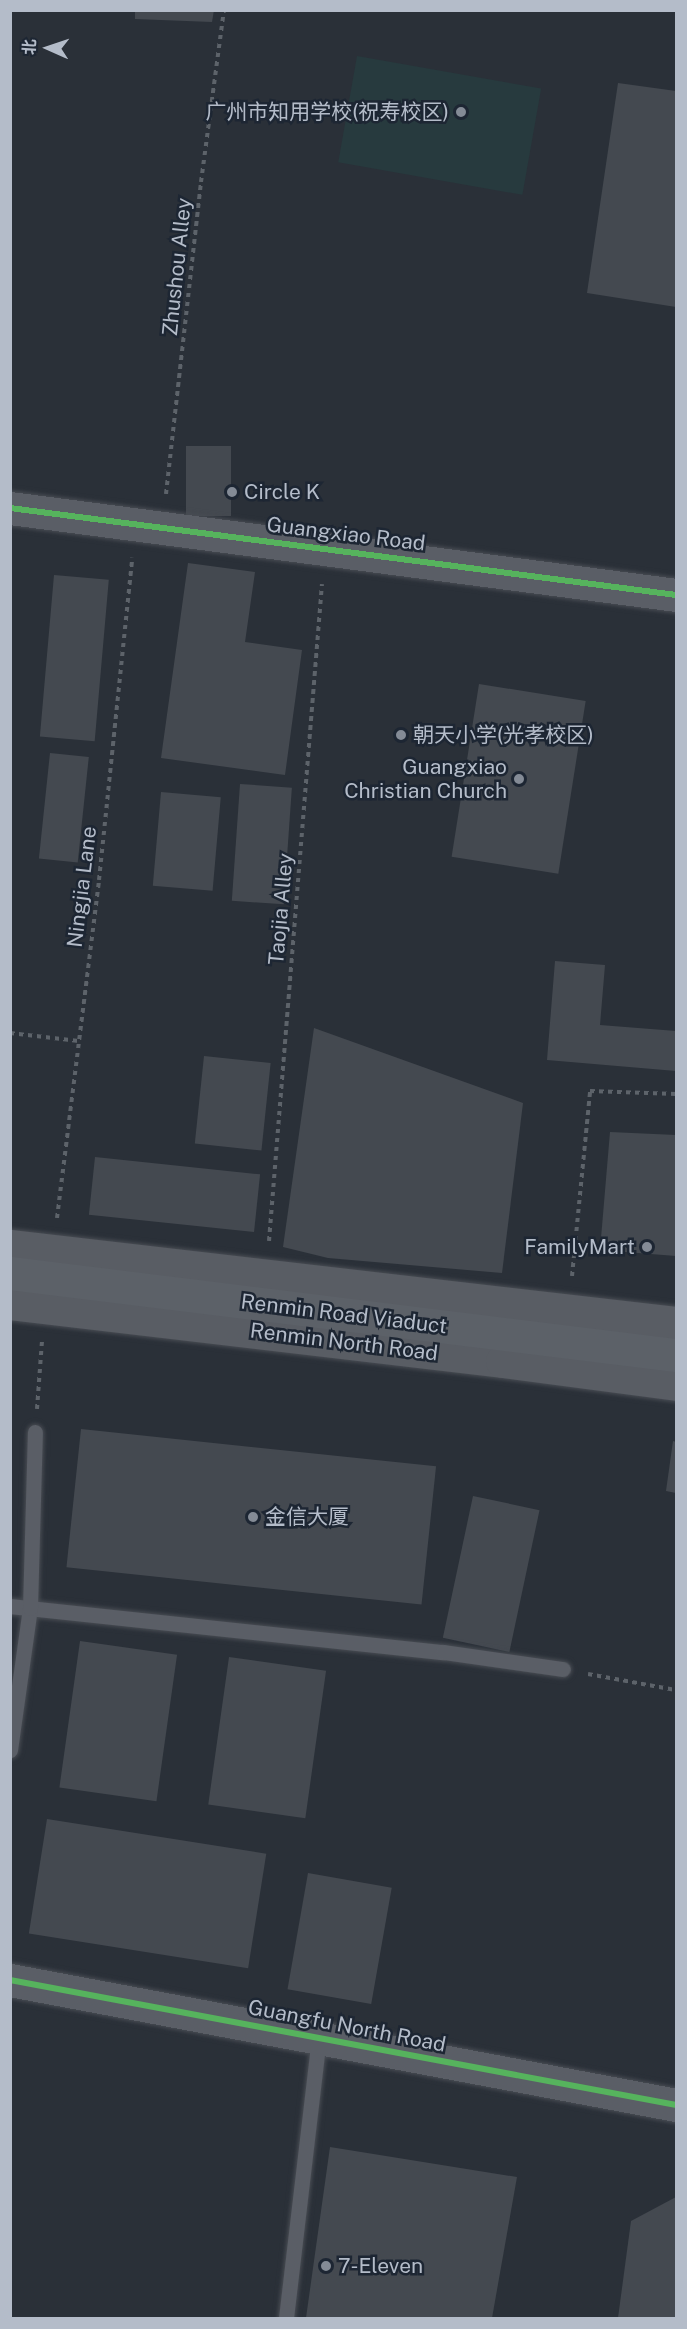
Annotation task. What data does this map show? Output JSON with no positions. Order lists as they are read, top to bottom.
{
  "streets": {
    "main road": ["Renmin Road Viaduct", "Renmin North Road"],
    "street": ["Guangxiao Road", "Guangfu North Road"],
    "path": ["Zhushou Alley", "Ningjia Lane", "Taojia Alley"]
  },
  "crossings": [
    ["Zhushou Alley", "Guangxiao Road"],
    ["Zhushou Alley", "Ningjia Lane"],
    ["Guangxiao Road", "Ningjia Lane"],
    ["Guangxiao Road", "Taojia Alley"]
  ],
  "places": [
    "广州市知用学校(祝寿校区)",
    "Circle K",
    "朝天小学(光孝校区)",
    "Guangxiao Christian Church",
    "FamilyMart",
    "金信大厦",
    "7-Eleven"
  ],
  "north": "left"
}
